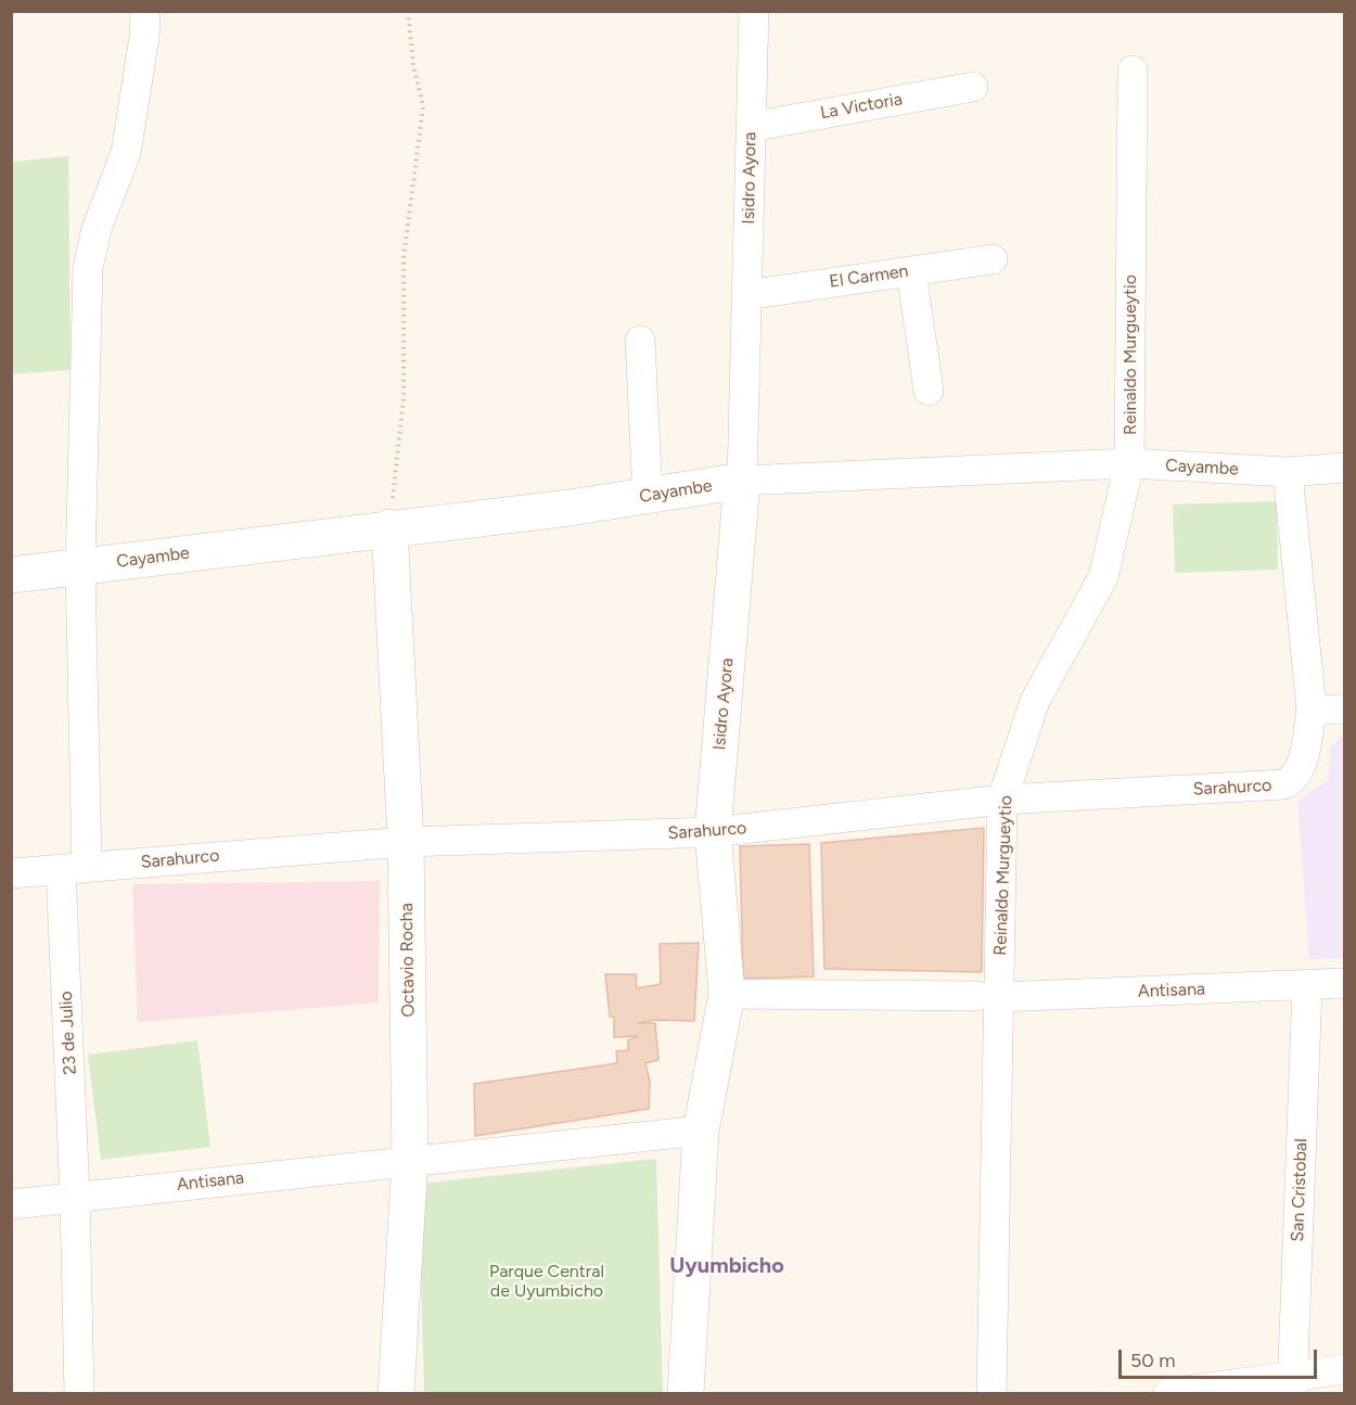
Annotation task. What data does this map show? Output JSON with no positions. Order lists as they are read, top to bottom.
{
  "streets": {
    "street": [
      "La Victoria",
      "Isidro Ayora",
      "El Carmen",
      "Reinaldo Murgueytio",
      "Cayambe",
      "Sarahurco",
      "Octavio Rocha",
      "Antisana",
      "23 de Julio",
      "San Cristobal"
    ]
  },
  "crossings": [
    ["La Victoria", "Isidro Ayora"],
    ["Isidro Ayora", "El Carmen"],
    ["Isidro Ayora", "Cayambe"],
    ["Isidro Ayora", "Sarahurco"],
    ["Isidro Ayora", "Antisana"],
    ["Reinaldo Murgueytio", "Cayambe"],
    ["Reinaldo Murgueytio", "Sarahurco"],
    ["Reinaldo Murgueytio", "Antisana"],
    ["Cayambe", "Sarahurco"],
    ["Cayambe", "Octavio Rocha"],
    ["Cayambe", "23 de Julio"],
    ["Sarahurco", "Octavio Rocha"],
    ["Sarahurco", "23 de Julio"],
    ["Octavio Rocha", "Antisana"],
    ["Antisana", "23 de Julio"],
    ["Antisana", "San Cristobal"]
  ],
  "districts": ["Uyumbicho"],
  "parks": ["Parque Central de Uyumbicho"],
  "scale_bar": "50 m"
}
